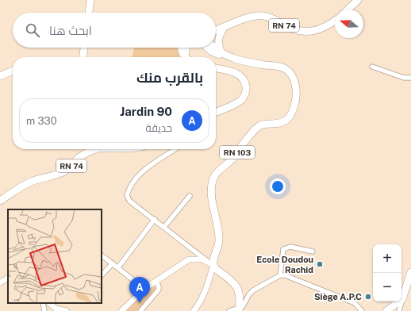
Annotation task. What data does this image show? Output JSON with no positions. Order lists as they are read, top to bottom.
{
  "streets": {
    "main road": ["RN 74", "RN 103"]
  },
  "places": ["Ecole Doudou Rachid", "Siège A.P.C"],
  "north": "left",
  "page": {
    "search": "ابحث هنا",
    "heading": "بالقرب منك",
    "list": [
      {
        "mark": "A",
        "name": "Jardin 90",
        "note": "حديقة",
        "value": "330 m"
      }
    ],
    "map_buttons": ["+", "−"],
    "pins": "A"
  }
}
